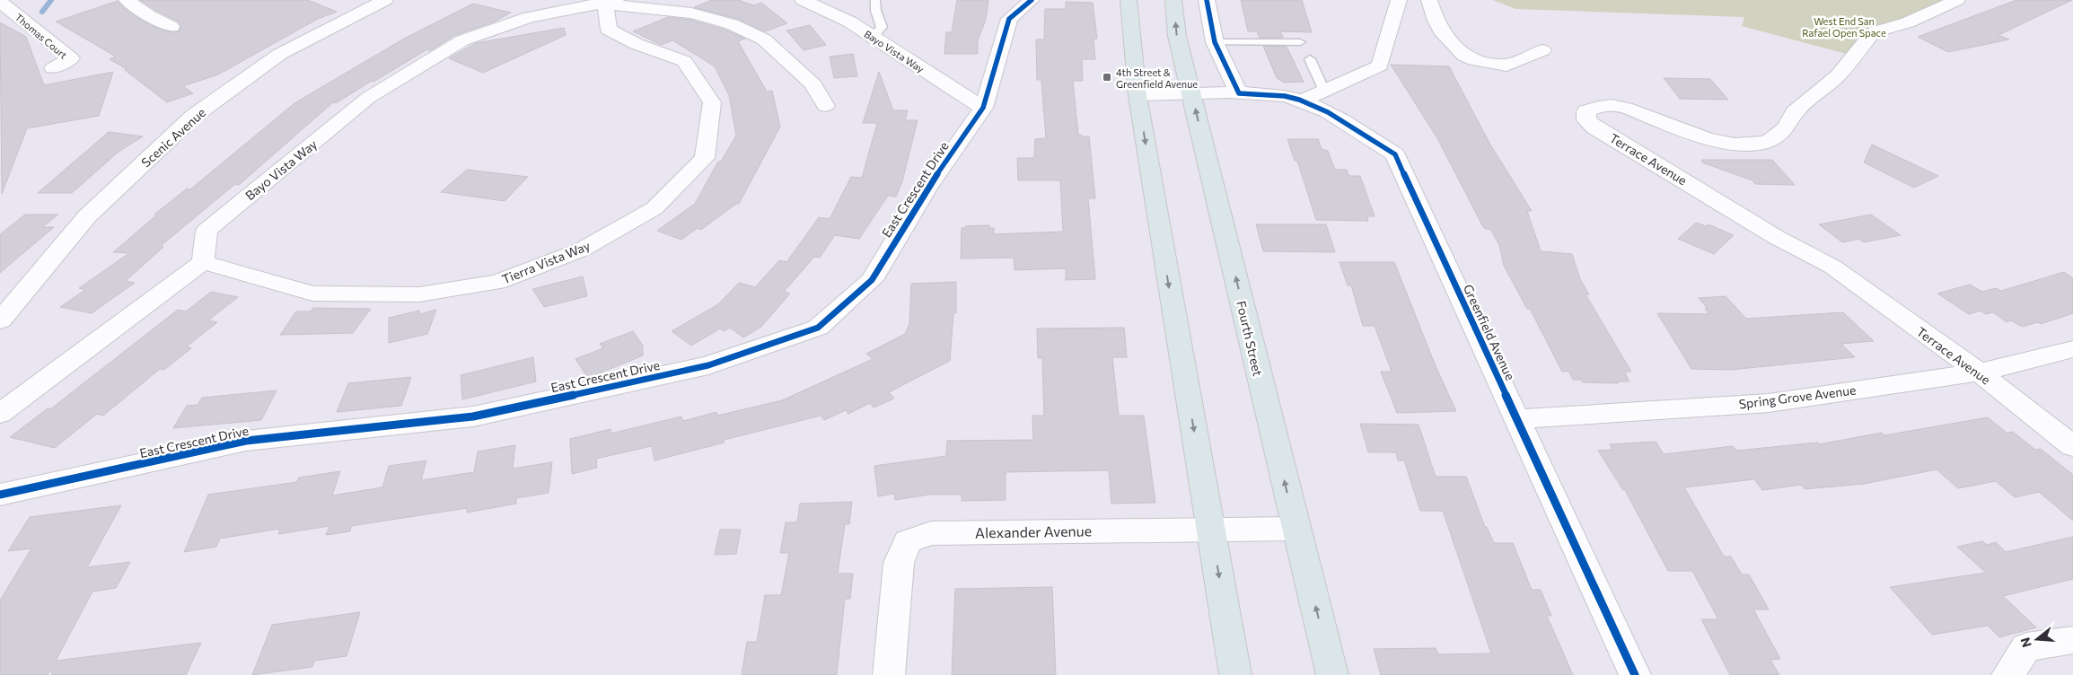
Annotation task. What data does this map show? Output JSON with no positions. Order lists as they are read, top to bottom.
{
  "streets": {
    "main road": ["Fourth Street"],
    "street": [
      "Thomas Court",
      "Bayo Vista Way",
      "Scenic Avenue",
      "Terrace Avenue",
      "East Crescent Drive",
      "Tierra Vista Way",
      "Greenfield Avenue",
      "Spring Grove Avenue",
      "Alexander Avenue"
    ]
  },
  "crossings": [
    ["Bayo Vista Way", "East Crescent Drive"],
    ["Bayo Vista Way", "Tierra Vista Way"],
    ["Terrace Avenue", "Spring Grove Avenue"],
    ["Greenfield Avenue", "Fourth Street"],
    ["Greenfield Avenue", "Spring Grove Avenue"],
    ["Fourth Street", "Alexander Avenue"]
  ],
  "parks": ["West End San Rafael Open Space"],
  "places": {
    "transit": ["4th Street & Greenfield Avenue"]
  },
  "north": "left"
}
